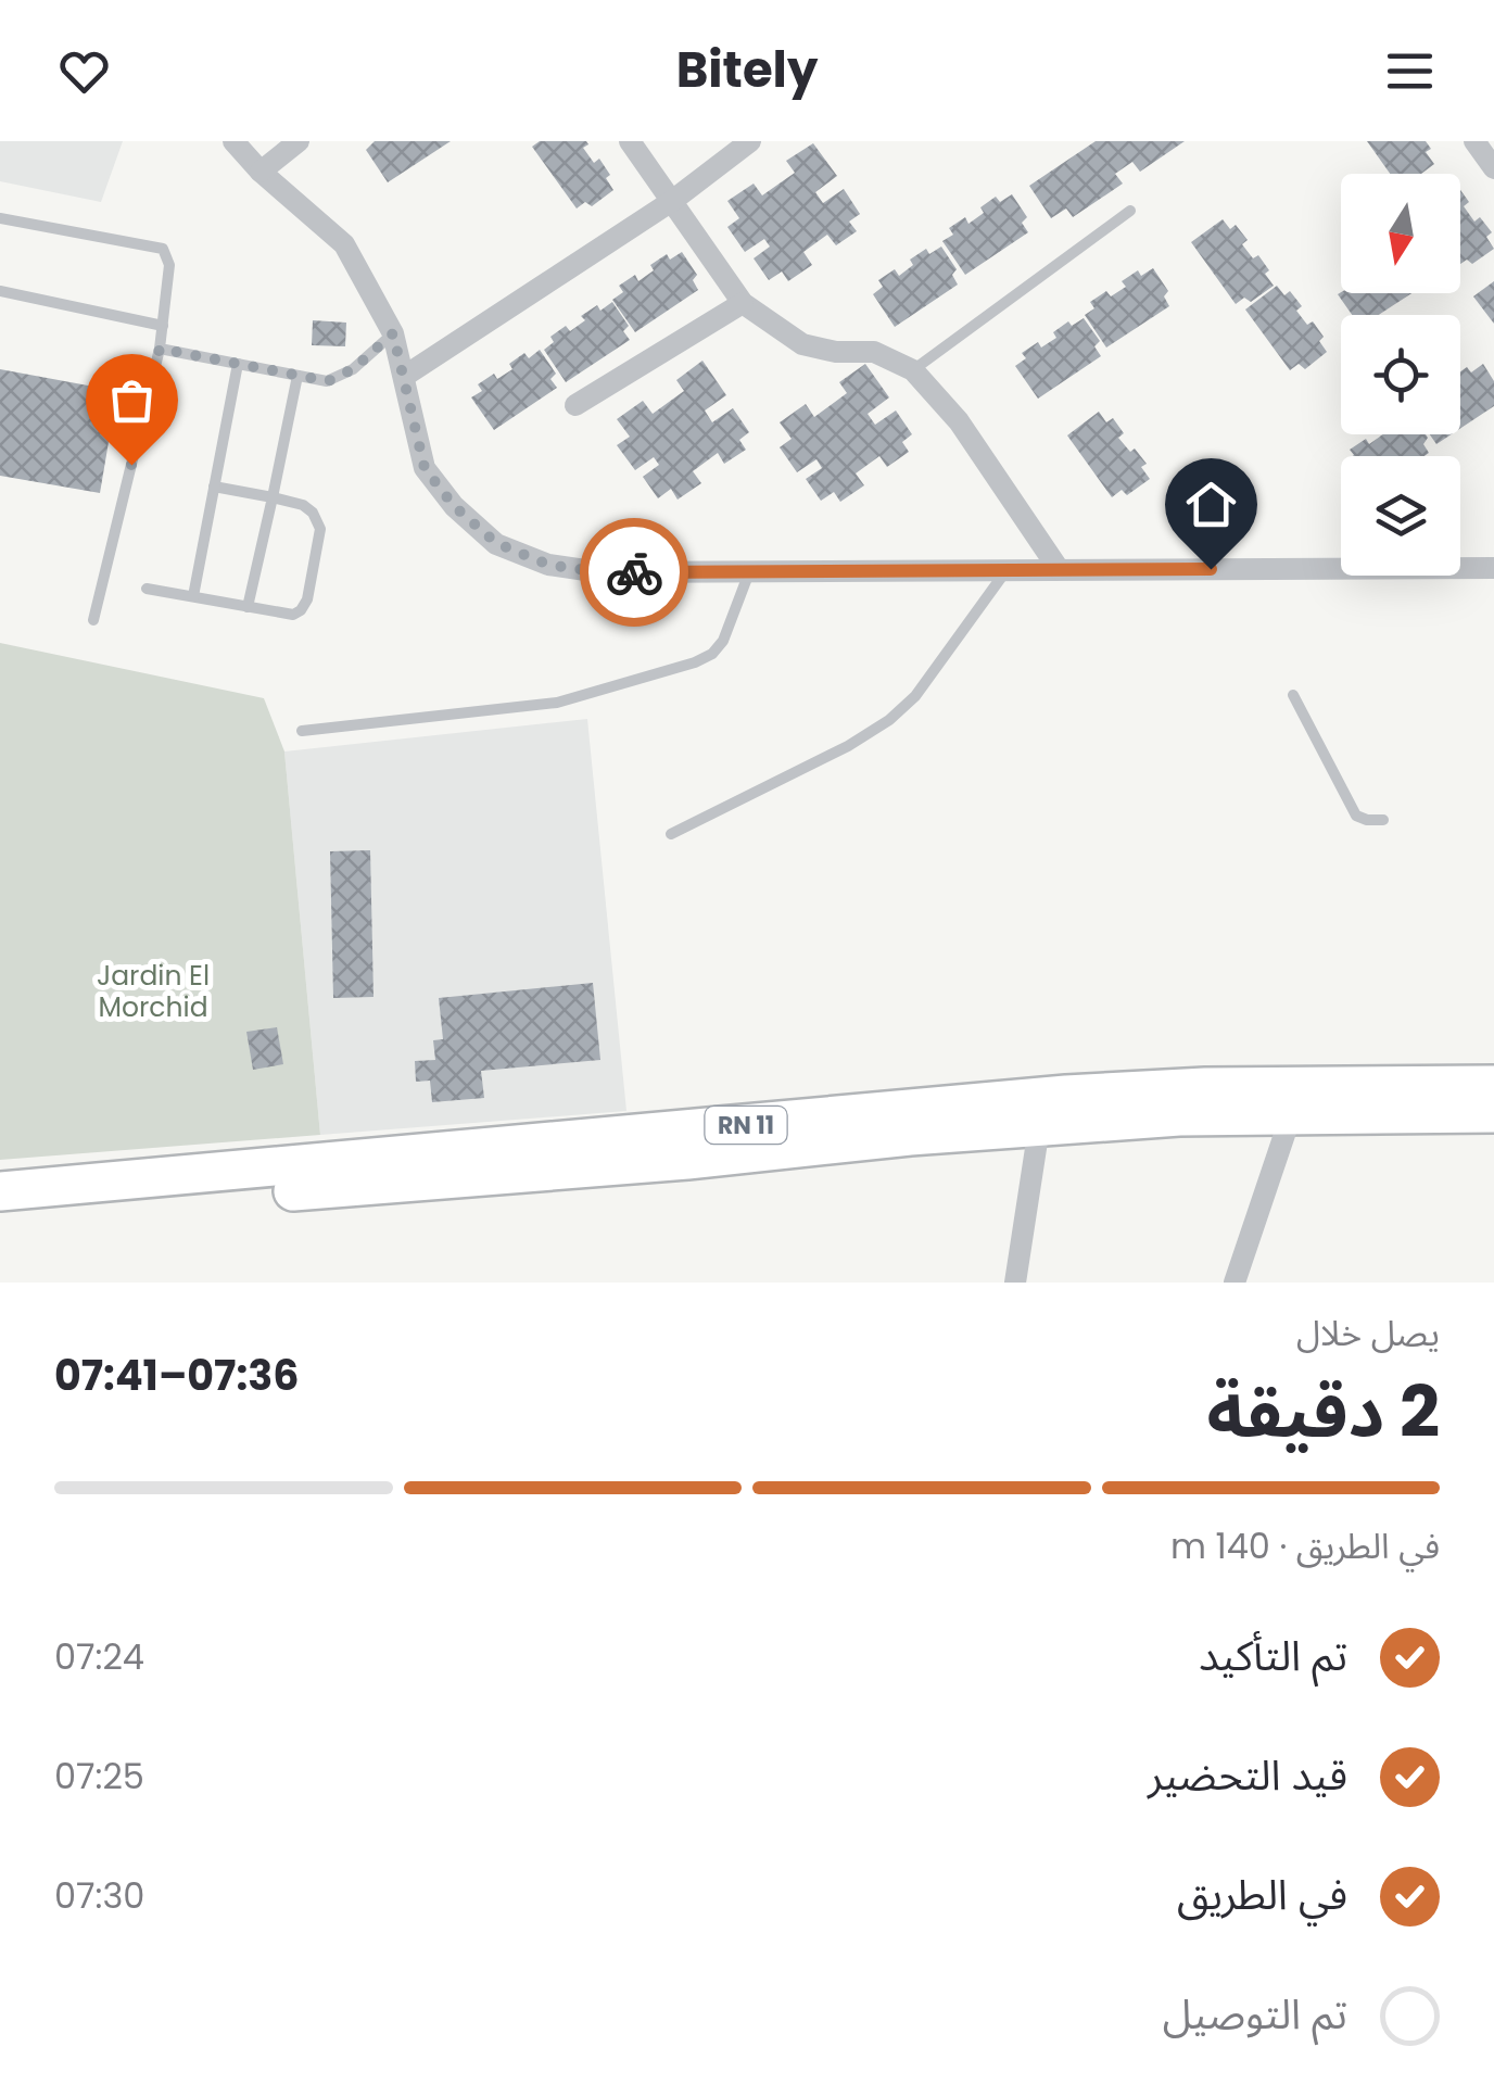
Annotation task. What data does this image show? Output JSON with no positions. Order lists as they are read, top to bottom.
{
  "streets": {
    "highway": ["RN 11"]
  },
  "parks": ["Jardin El Morchid"],
  "north": "bottom",
  "page": {
    "header": "Bitely",
    "heading": ["2 دقيقة", "يصل خلال", "07:36–07:41"],
    "bar": "في الطريق · 140 m",
    "list": [
      ["تم التأكيد", "07:24"],
      ["قيد التحضير", "07:25"],
      ["في الطريق", "07:30"],
      "تم التوصيل"
    ]
  }
}
